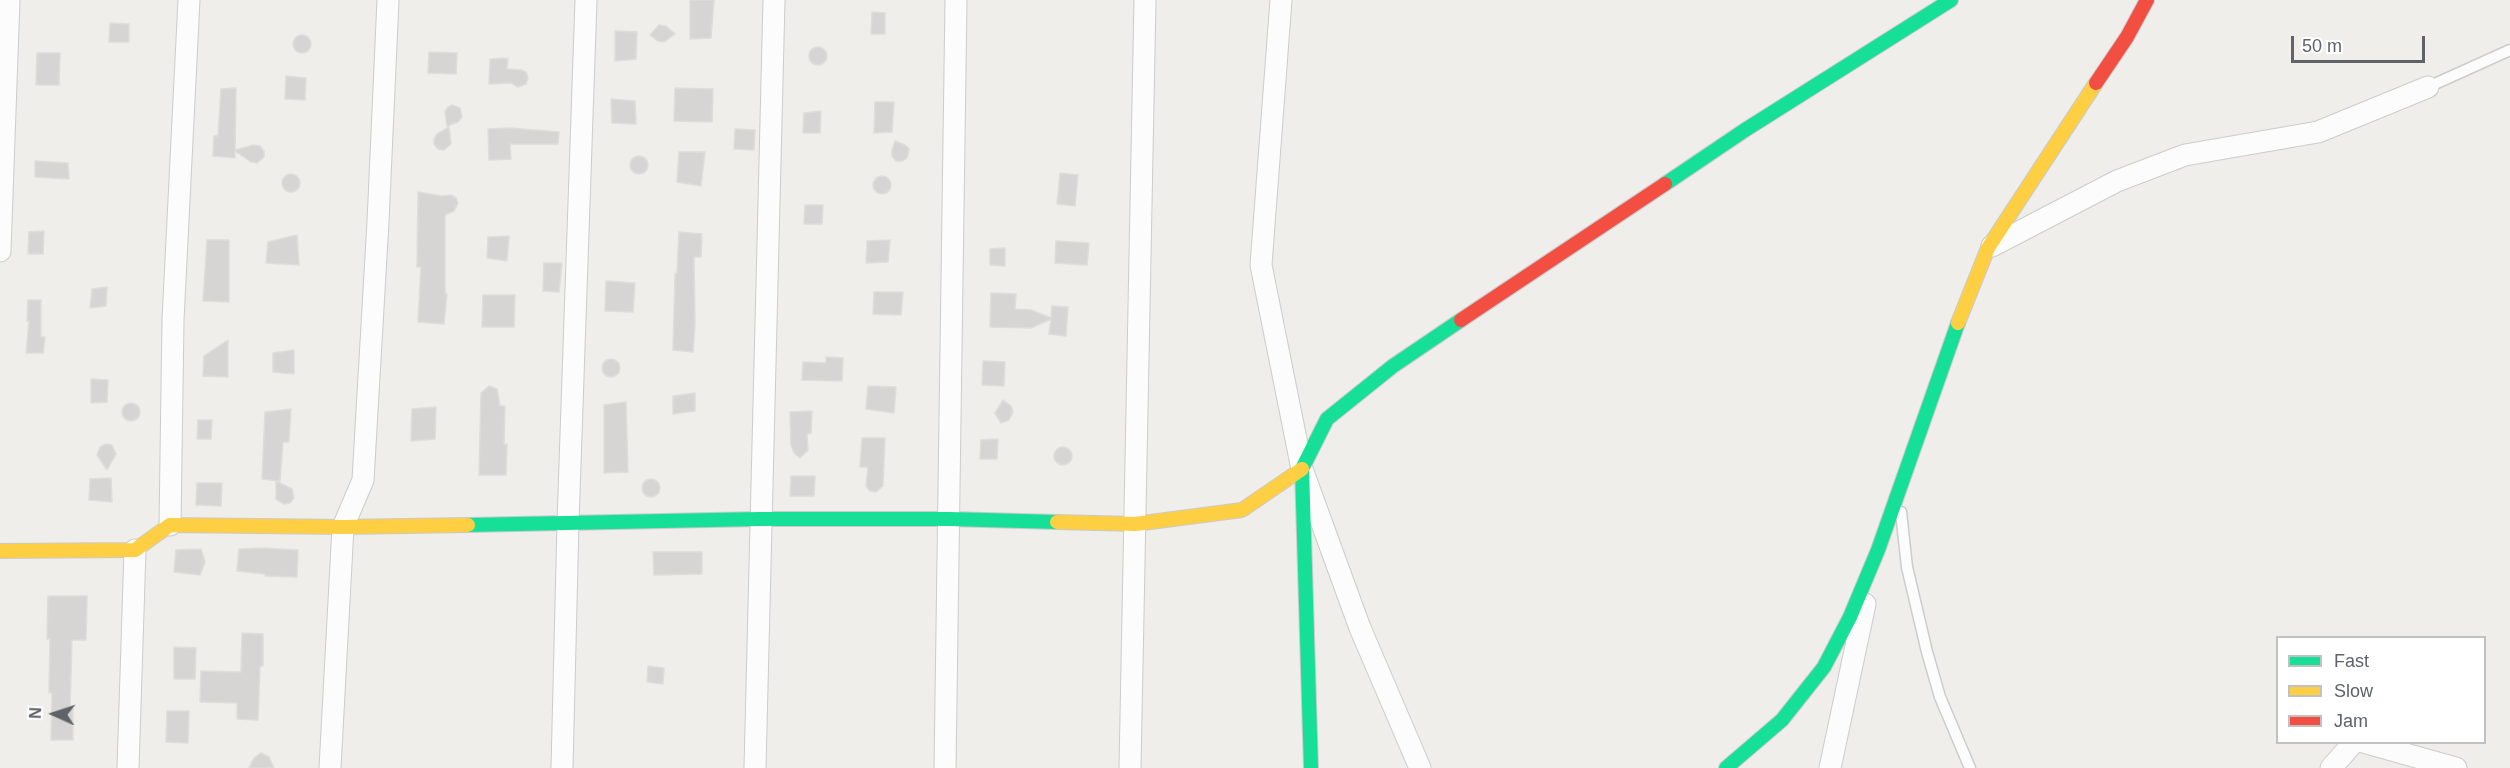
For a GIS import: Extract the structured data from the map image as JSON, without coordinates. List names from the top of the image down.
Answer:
{
  "legend": ["Fast", "Slow", "Jam"],
  "scale_bar": "50 m",
  "north": "left"
}
